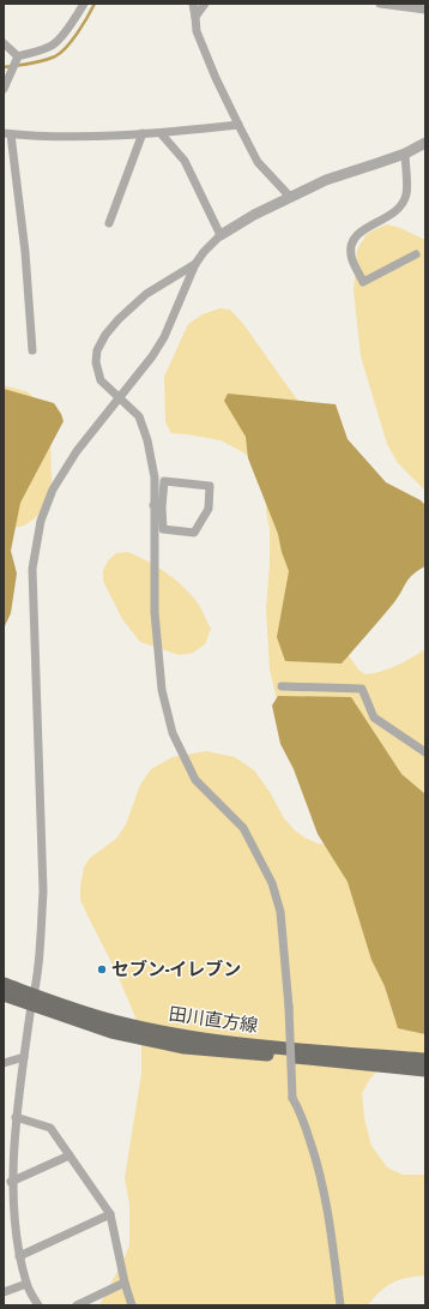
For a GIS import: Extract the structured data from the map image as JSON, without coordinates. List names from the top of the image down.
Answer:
{
  "streets": {
    "main road": ["田川直方線"]
  },
  "places": ["セブン-イレブン"]
}
